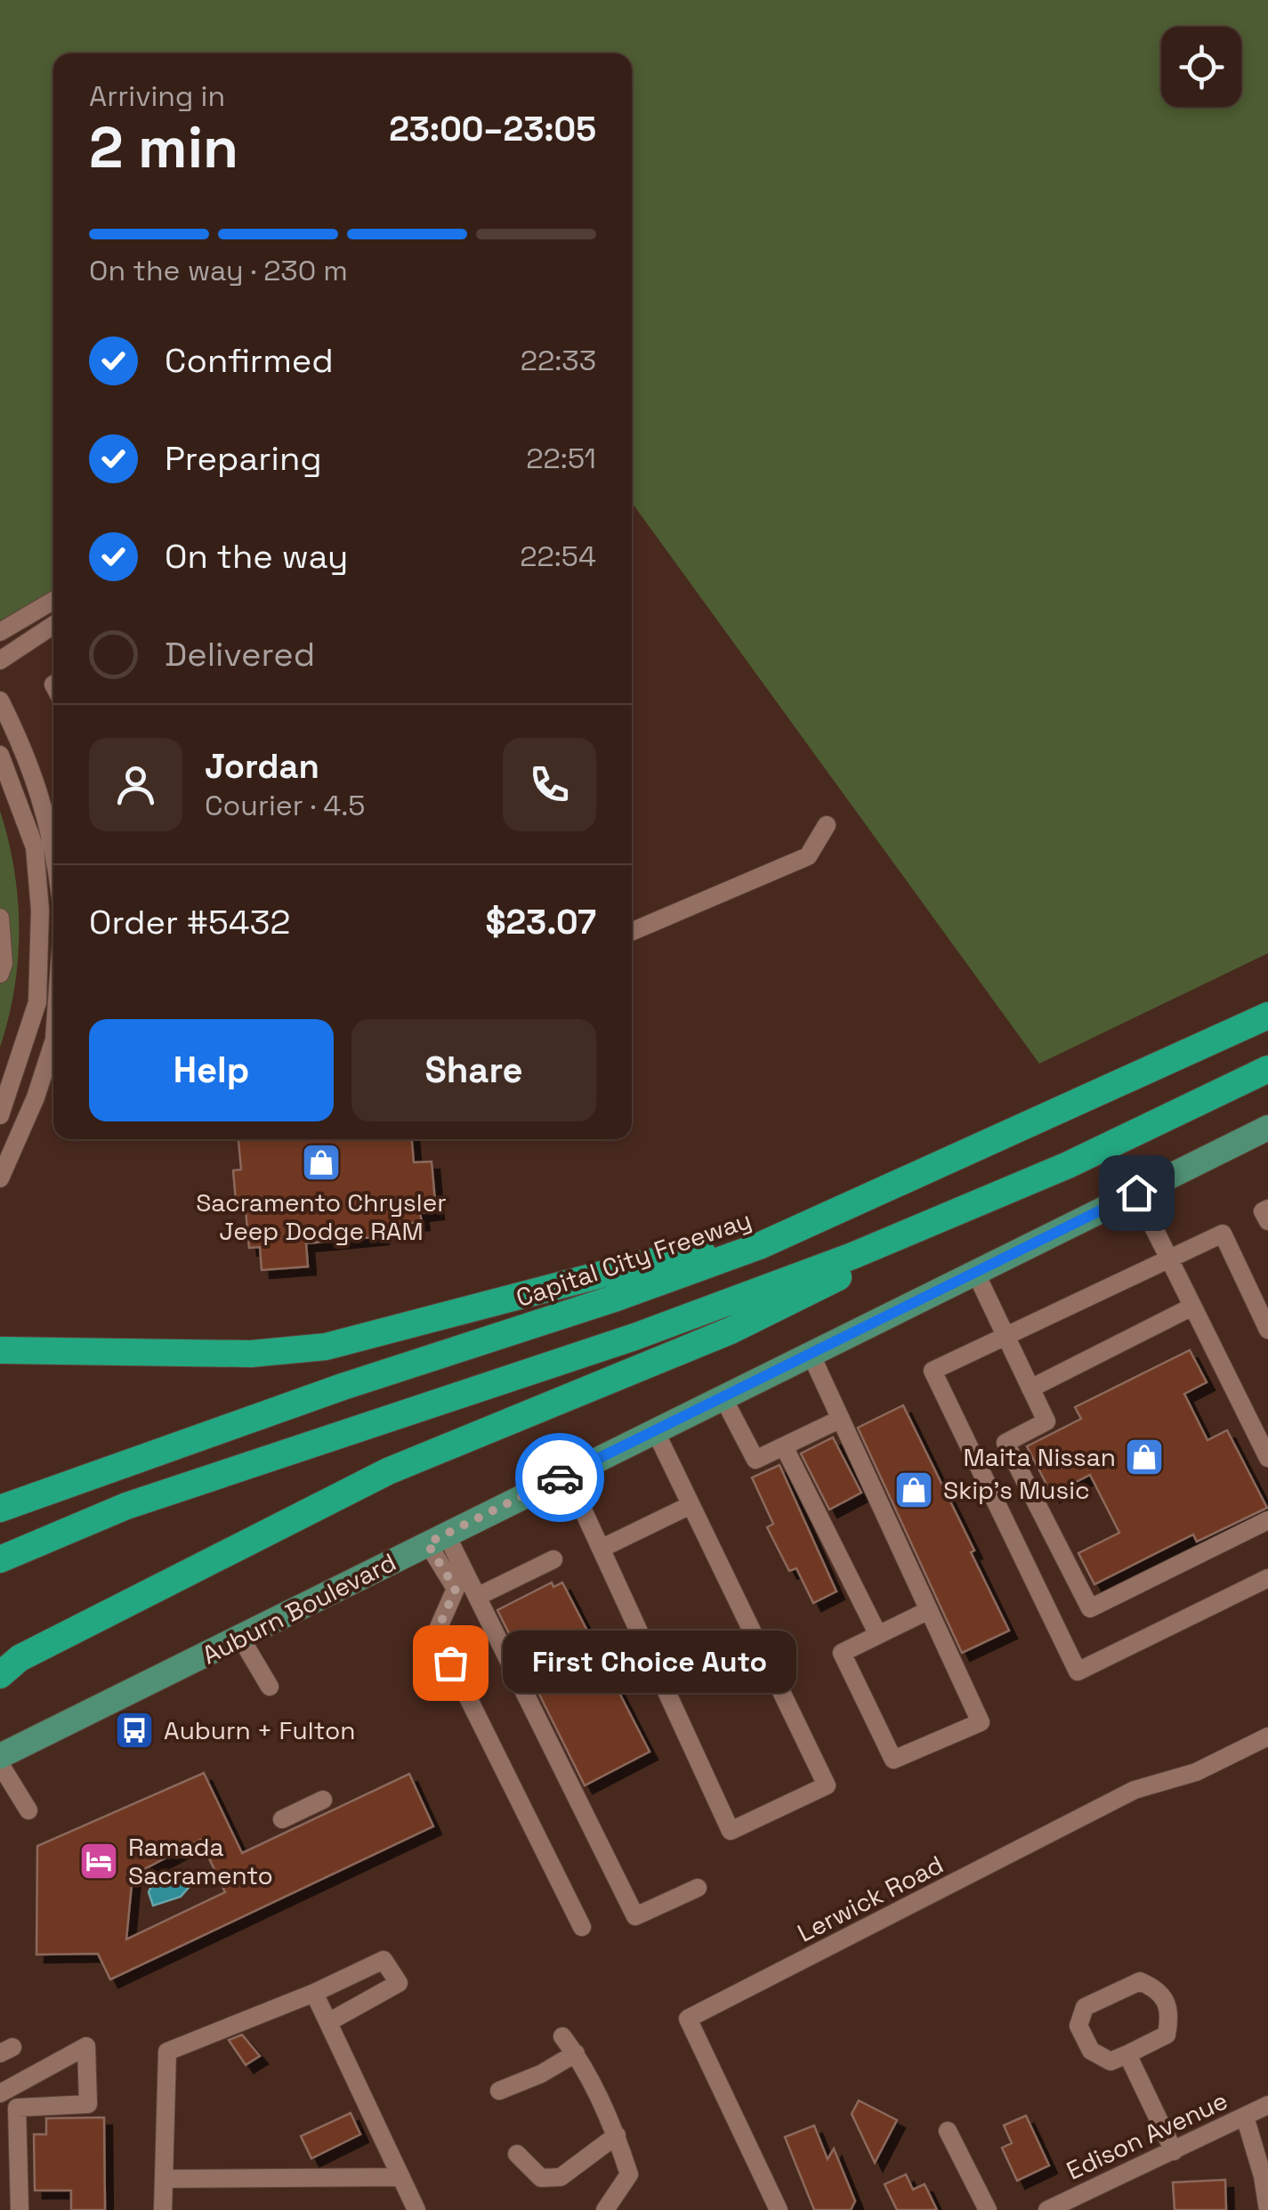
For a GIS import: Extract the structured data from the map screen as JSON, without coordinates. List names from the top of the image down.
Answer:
{
  "streets": {
    "highway": ["Capital City Freeway"],
    "main road": ["Auburn Boulevard"],
    "street": ["Lerwick Road", "Edison Avenue"]
  },
  "places": {
    "shop": ["Sacramento Chrysler Jeep Dodge RAM", "Maita Nissan", "Skip's Music"],
    "other": ["First Choice Auto"],
    "bus stop": ["Auburn + Fulton"],
    "hotel": ["Ramada Sacramento"]
  },
  "page": {
    "heading": ["2 min", "Arriving in", "23:00–23:05"],
    "panel": [
      "Jordan",
      "Courier · 4.5",
      "Order #5432",
      "$23.07"
    ],
    "bar": "On the way · 230 m",
    "list": [
      ["Confirmed", "22:33"],
      ["Preparing", "22:51"],
      ["On the way", "22:54"],
      "Delivered"
    ],
    "buttons": ["Help", "Share"],
    "bubble": "First Choice Auto"
  }
}
